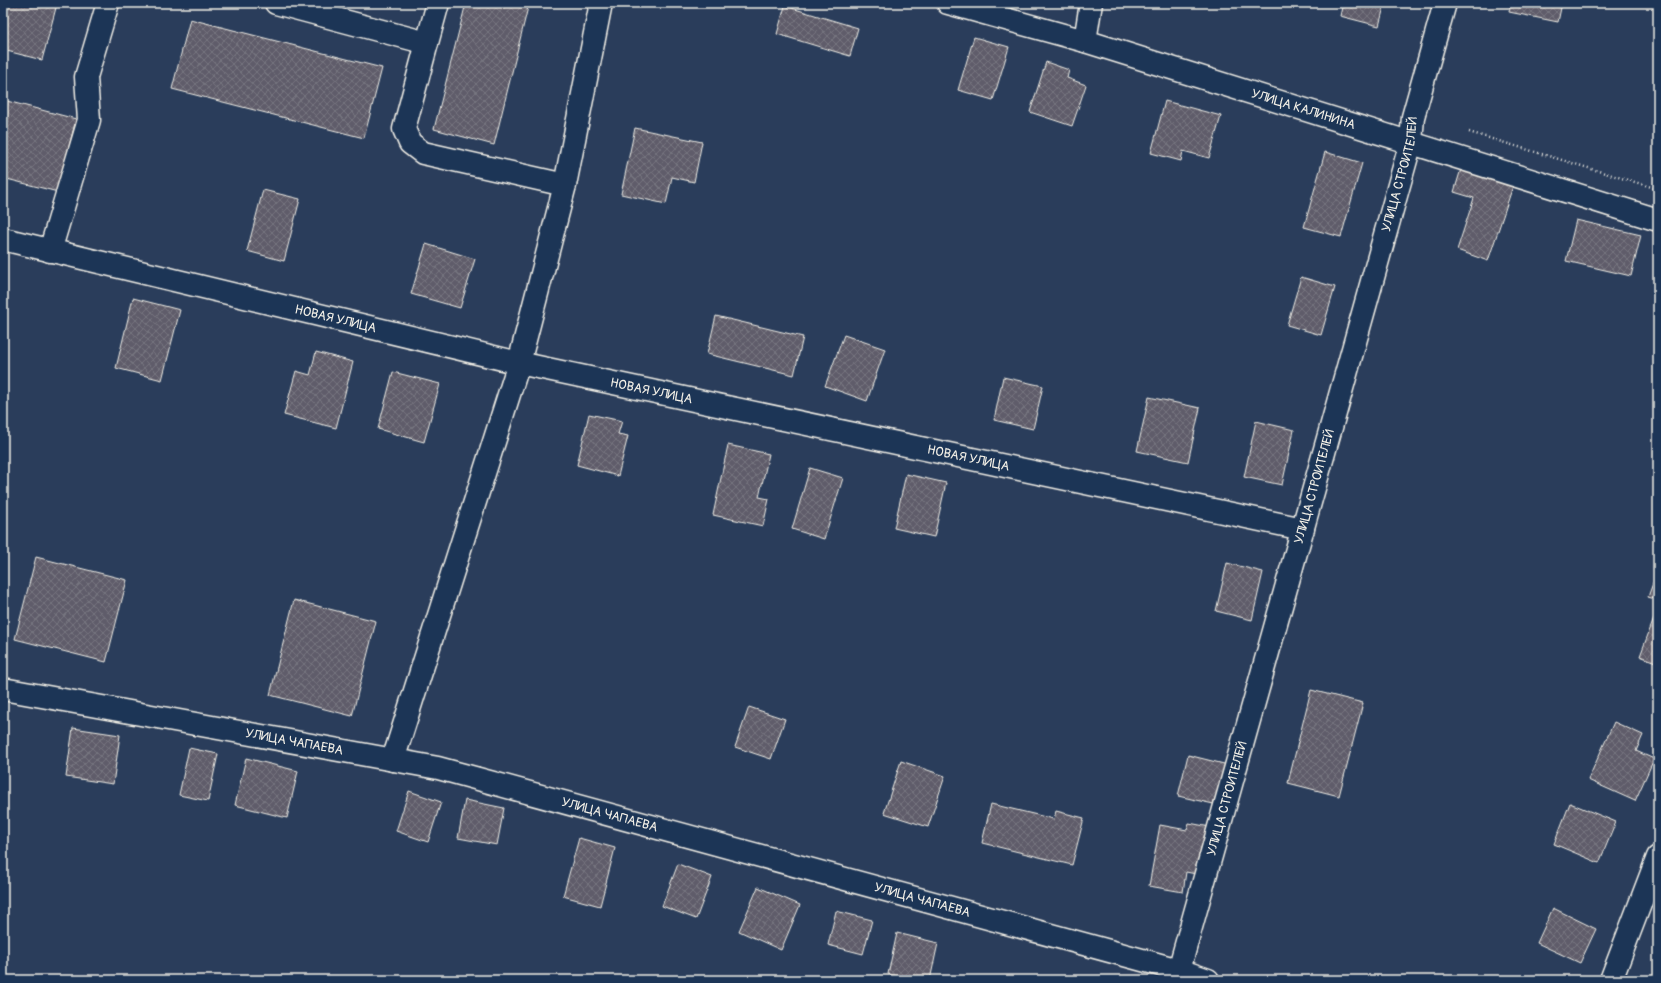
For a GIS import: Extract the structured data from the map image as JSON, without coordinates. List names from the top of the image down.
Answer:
{
  "streets": {
    "street": [
      "УЛИЦА КАЛИНИНА",
      "УЛИЦА СТРОИТЕЛЕЙ",
      "НОВАЯ УЛИЦА",
      "УЛИЦА ЧАПАЕВА"
    ]
  },
  "crossings": [
    ["УЛИЦА КАЛИНИНА", "УЛИЦА СТРОИТЕЛЕЙ"],
    ["УЛИЦА СТРОИТЕЛЕЙ", "НОВАЯ УЛИЦА"],
    ["УЛИЦА СТРОИТЕЛЕЙ", "УЛИЦА ЧАПАЕВА"]
  ]
}
